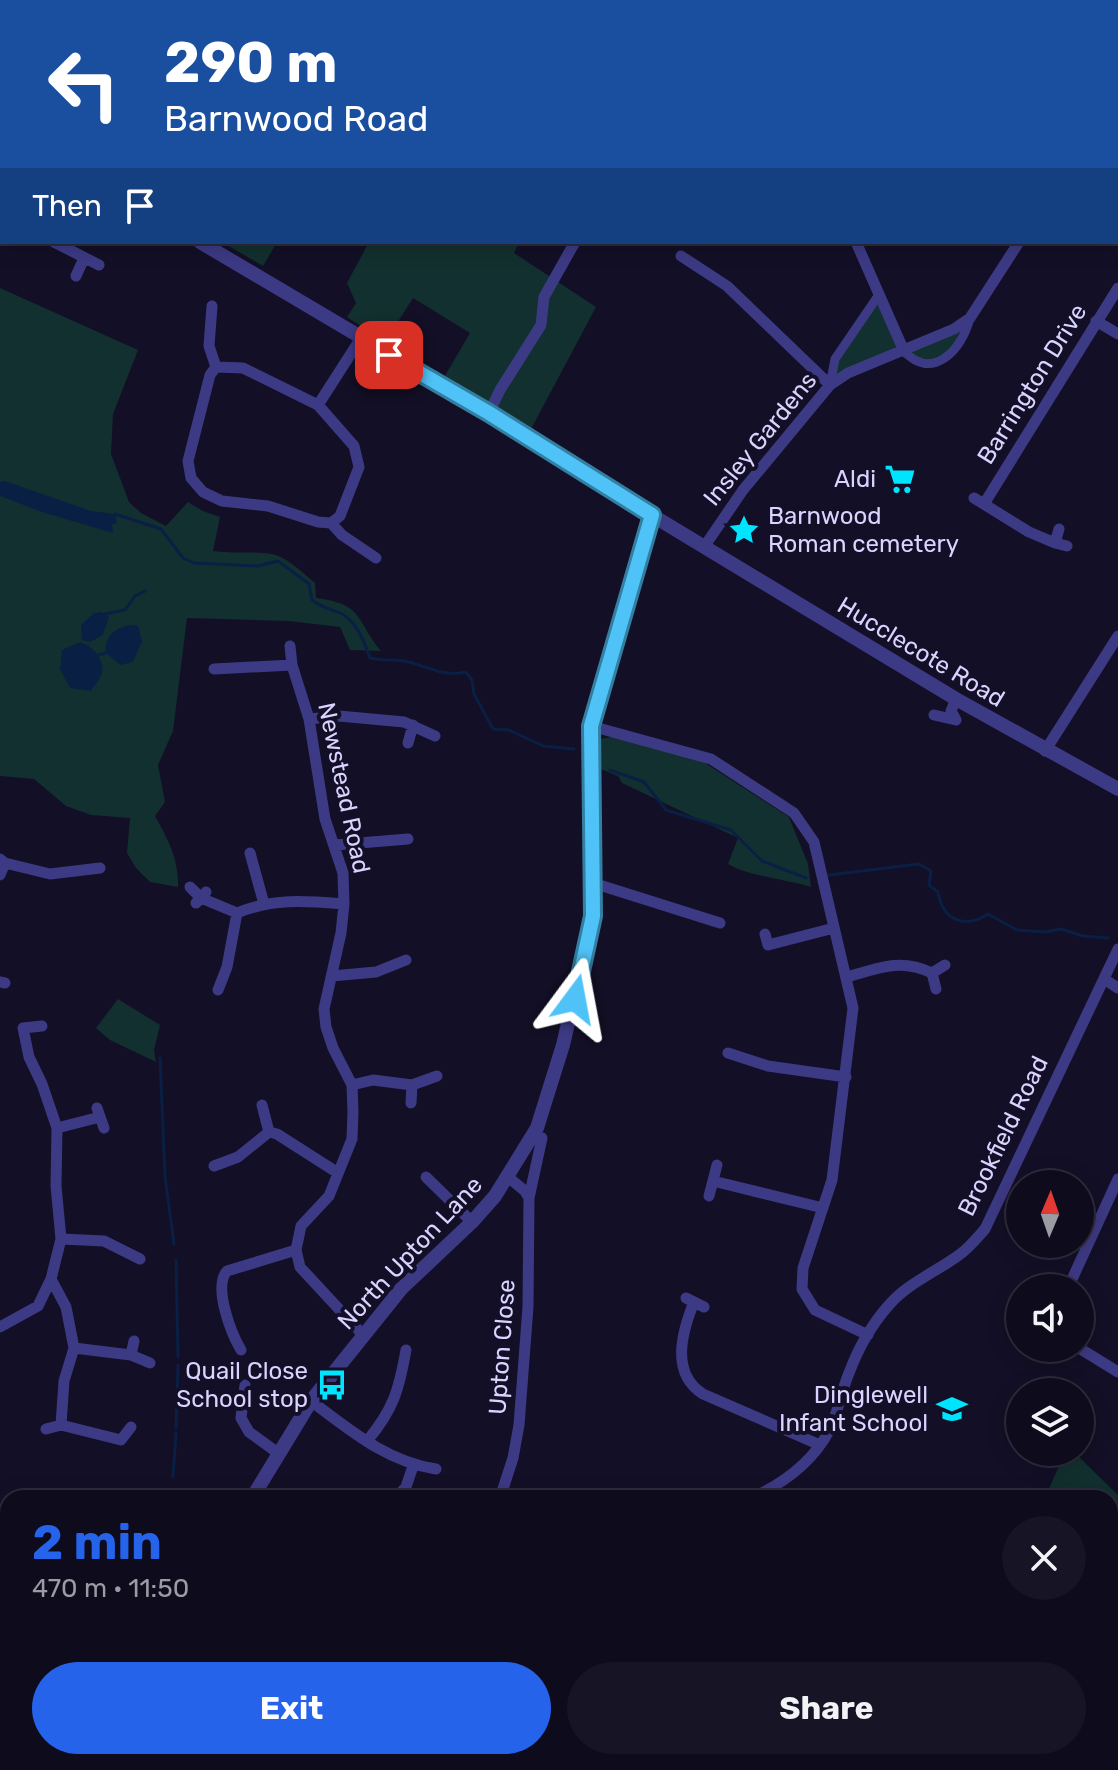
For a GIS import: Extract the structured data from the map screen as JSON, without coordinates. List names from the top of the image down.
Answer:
{
  "streets": {
    "street": [
      "Barrington Drive",
      "Insley Gardens",
      "Hucclecote Road",
      "Newstead Road",
      "Brookfield Road",
      "North Upton Lane",
      "Upton Close"
    ]
  },
  "crossings": [
    ["Insley Gardens", "Hucclecote Road"],
    ["Hucclecote Road", "North Upton Lane"]
  ],
  "places": {
    "supermarket": ["Aldi"],
    "place": ["Barnwood Roman cemetery"],
    "bus stop": ["Quail Close School stop"],
    "school or university": ["Dinglewell Infant School"]
  },
  "north": "top",
  "page": {
    "turn": ["290 m", "Barnwood Road"],
    "then": "Then",
    "heading": ["2 min", "470 m · 11:50"],
    "buttons": ["Exit", "Share"]
  }
}
